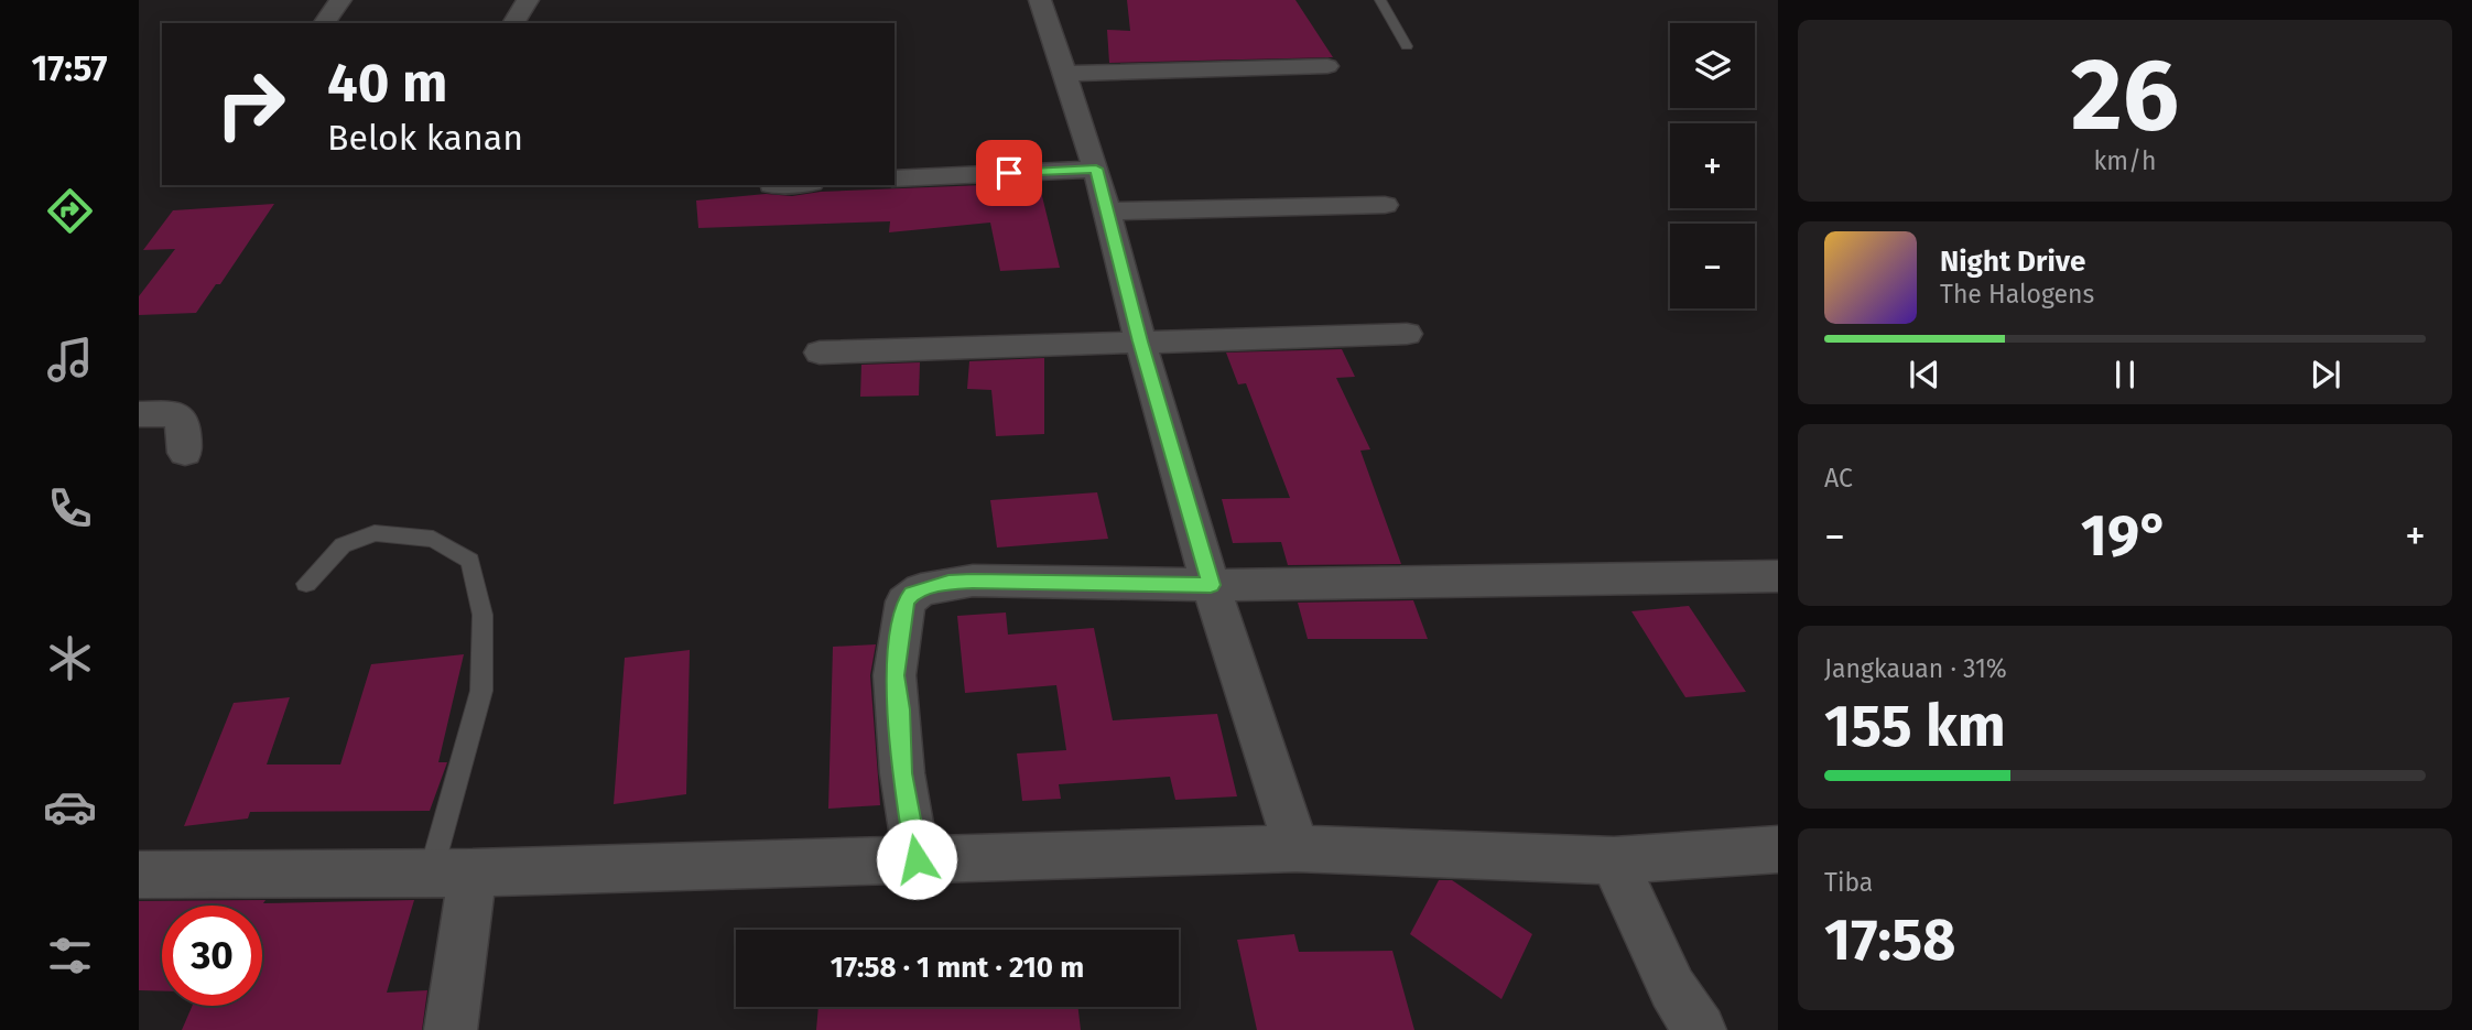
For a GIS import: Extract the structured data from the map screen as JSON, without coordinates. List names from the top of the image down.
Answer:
{
  "page": {
    "tabs": "17:57",
    "tile": [
      ["26", "km/h"],
      "AC",
      ["Jangkauan · 31%", "155 km"],
      ["Tiba", "17:58"]
    ],
    "map_buttons": ["+", "−"],
    "turn": ["40 m", "Belok kanan"],
    "song": ["Night Drive", "The Halogens"],
    "heat": ["−", "19°", "+"],
    "limit": "30",
    "trip": "17:58 · 1 mnt · 210 m"
  }
}
